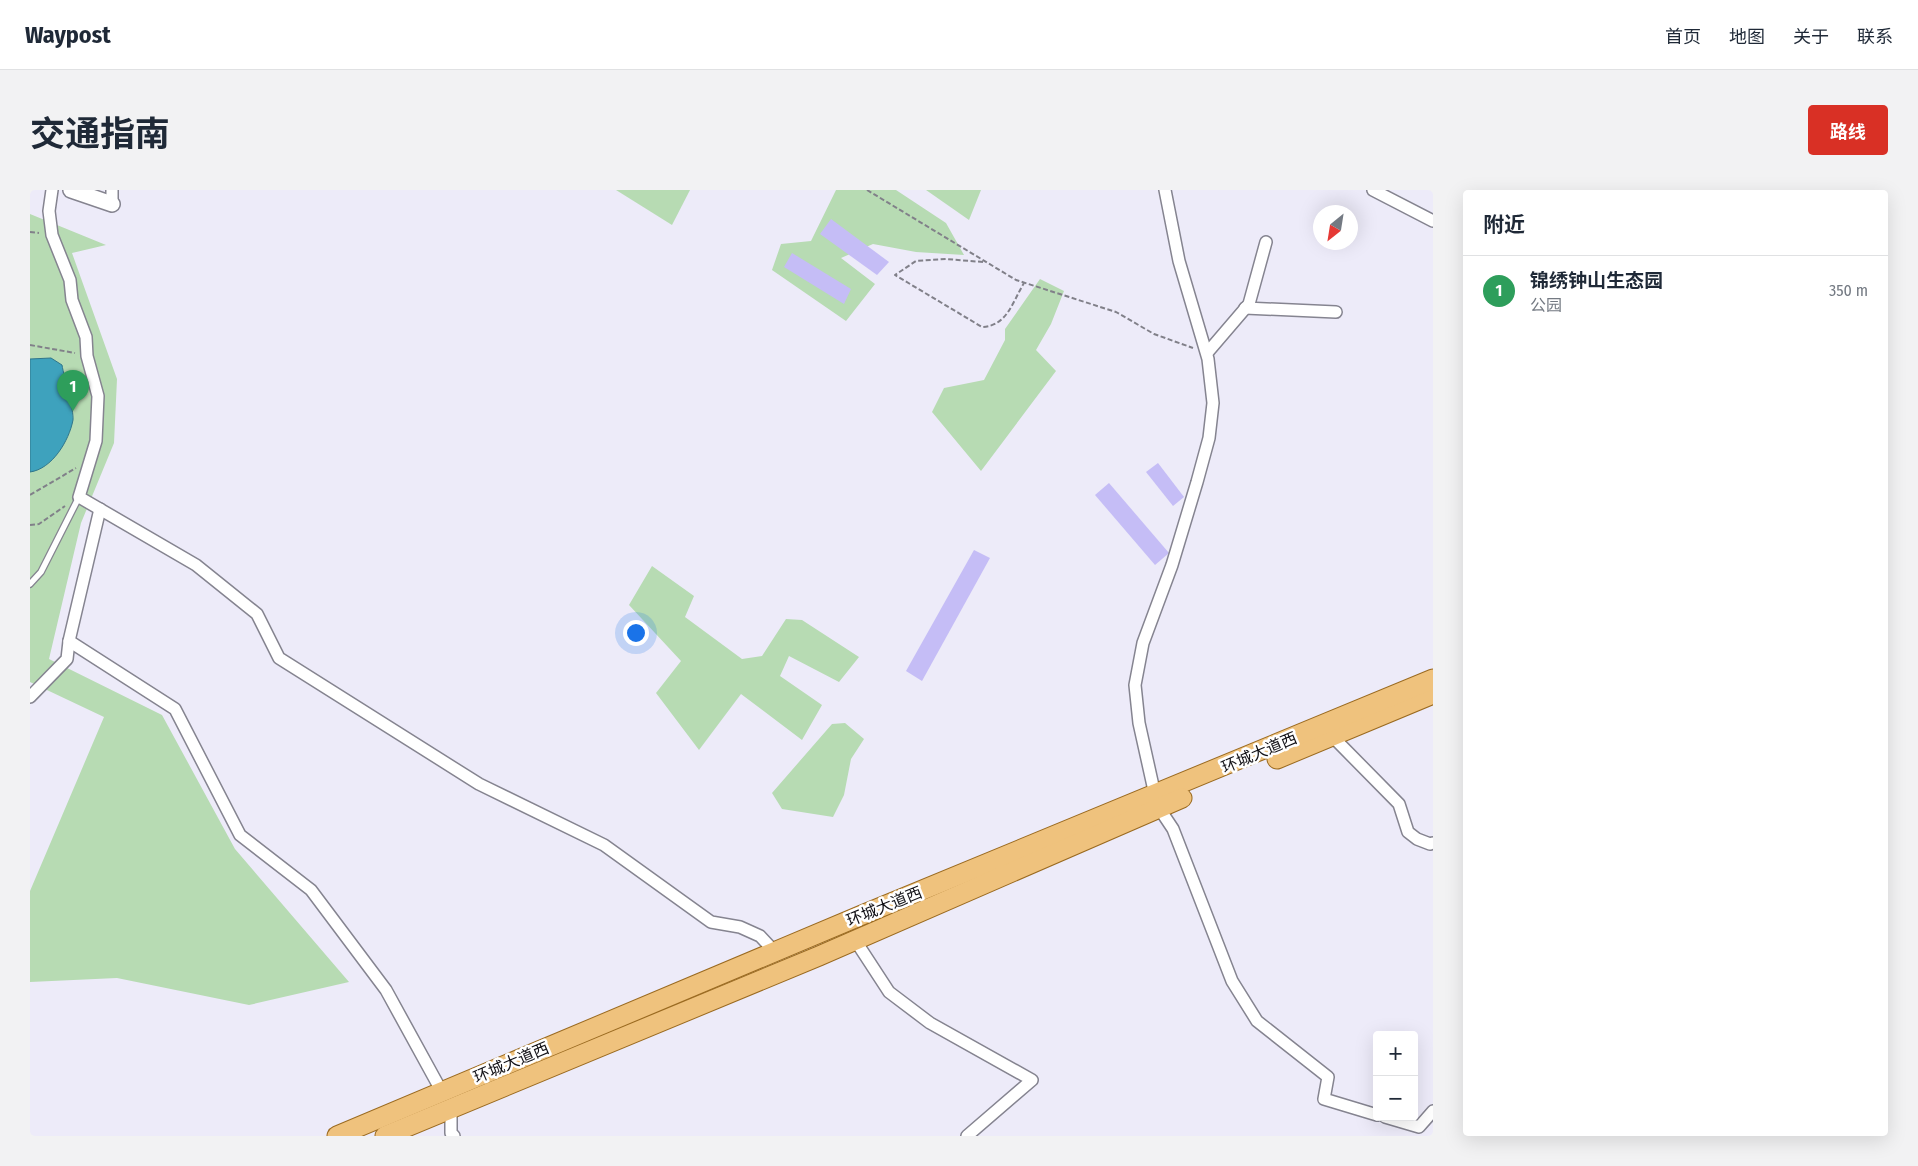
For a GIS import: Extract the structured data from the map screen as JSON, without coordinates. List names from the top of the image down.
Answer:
{
  "streets": {
    "main road": ["环城大道西"]
  },
  "north": "bottom left",
  "page": {
    "header": "Waypost",
    "nav": [
      "首页",
      "地图",
      "关于",
      "联系"
    ],
    "title": "交通指南",
    "buttons": "路线",
    "heading": "附近",
    "list": [
      {
        "mark": "1",
        "name": "锦绣钟山生态园",
        "note": "公园",
        "value": "350 m"
      }
    ],
    "pins": "1",
    "map_buttons": ["+", "−"]
  }
}
